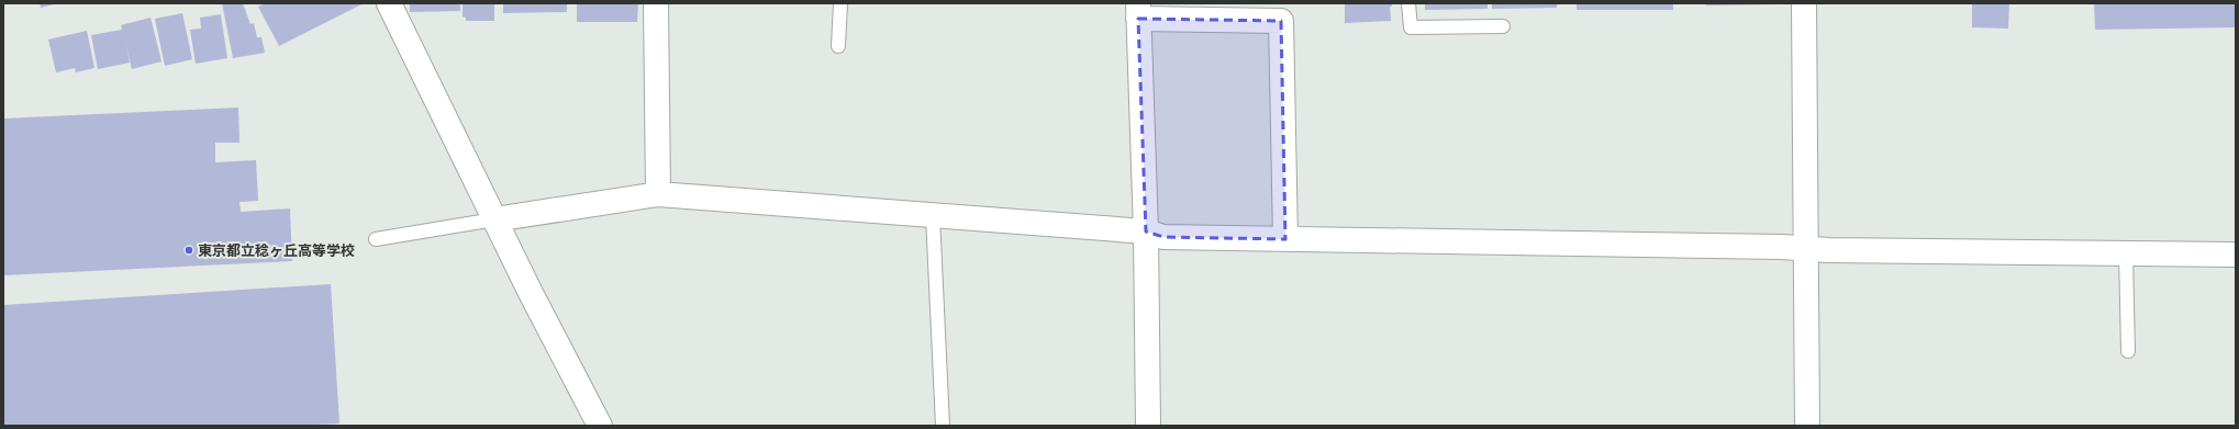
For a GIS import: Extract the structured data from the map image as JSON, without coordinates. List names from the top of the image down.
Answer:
{
  "places": ["東京都立稔ヶ丘高等学校"]
}
